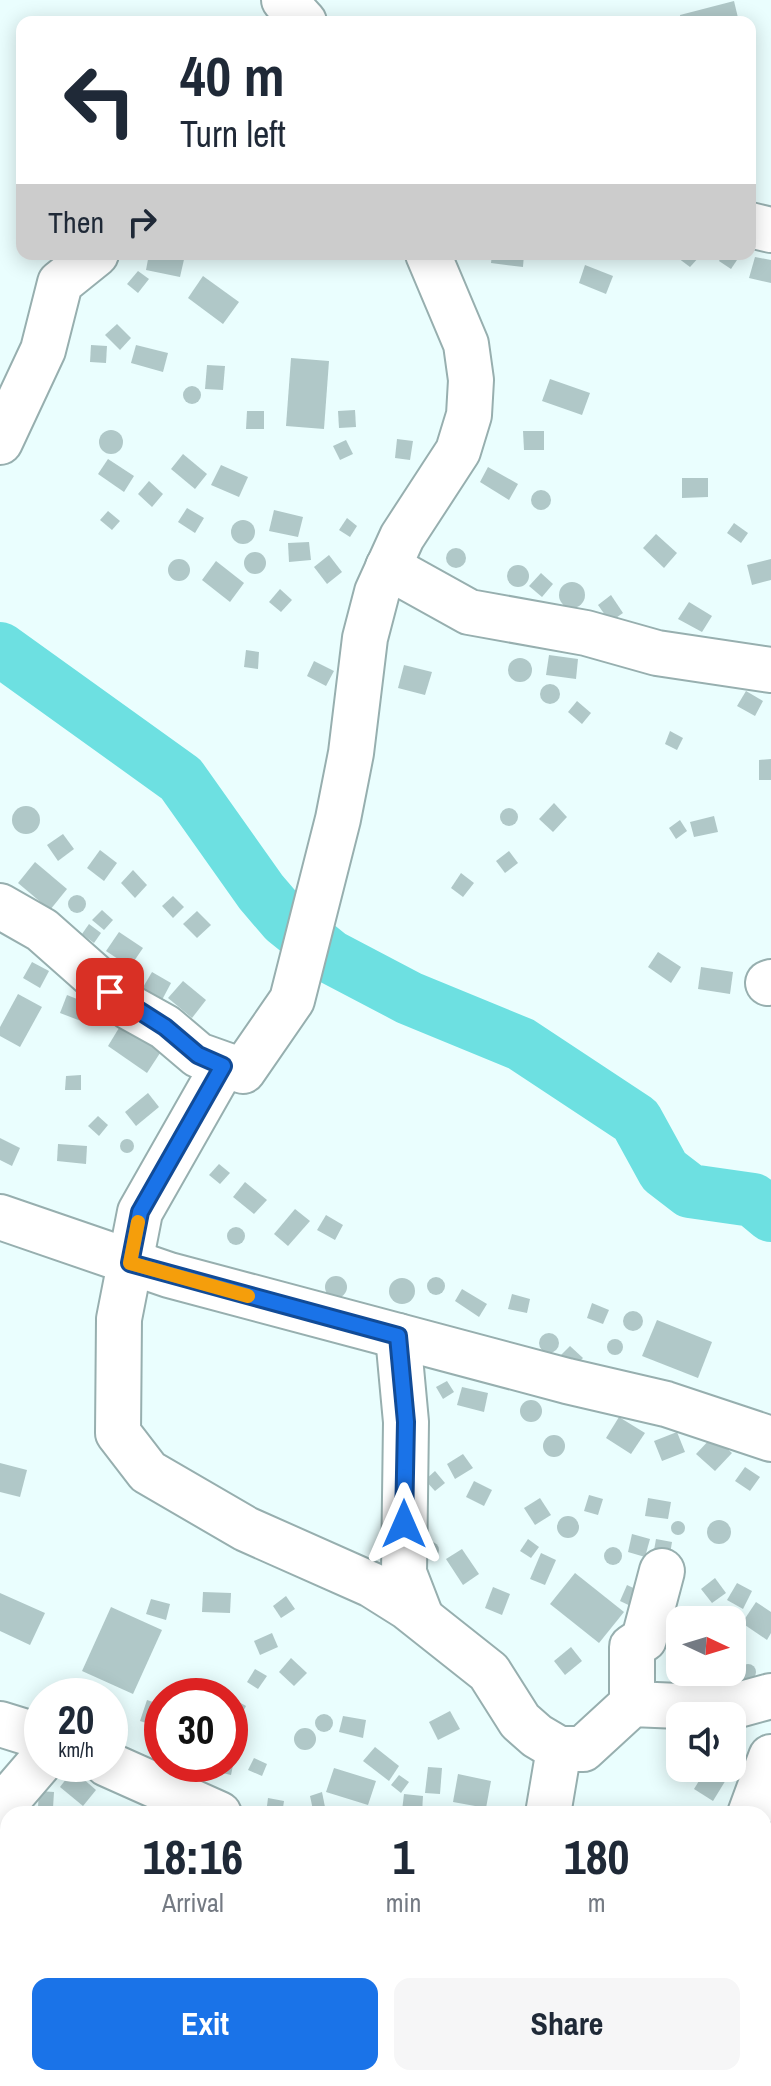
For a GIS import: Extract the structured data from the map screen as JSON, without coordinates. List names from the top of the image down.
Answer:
{
  "north": "right",
  "page": {
    "turn": ["40 m", "Turn left"],
    "then": "Then",
    "speed": "20 km/h",
    "limit": "30",
    "eta": [
      "18:16",
      "Arrival",
      "1",
      "min",
      "180",
      "m"
    ],
    "buttons": ["Exit", "Share"]
  }
}
